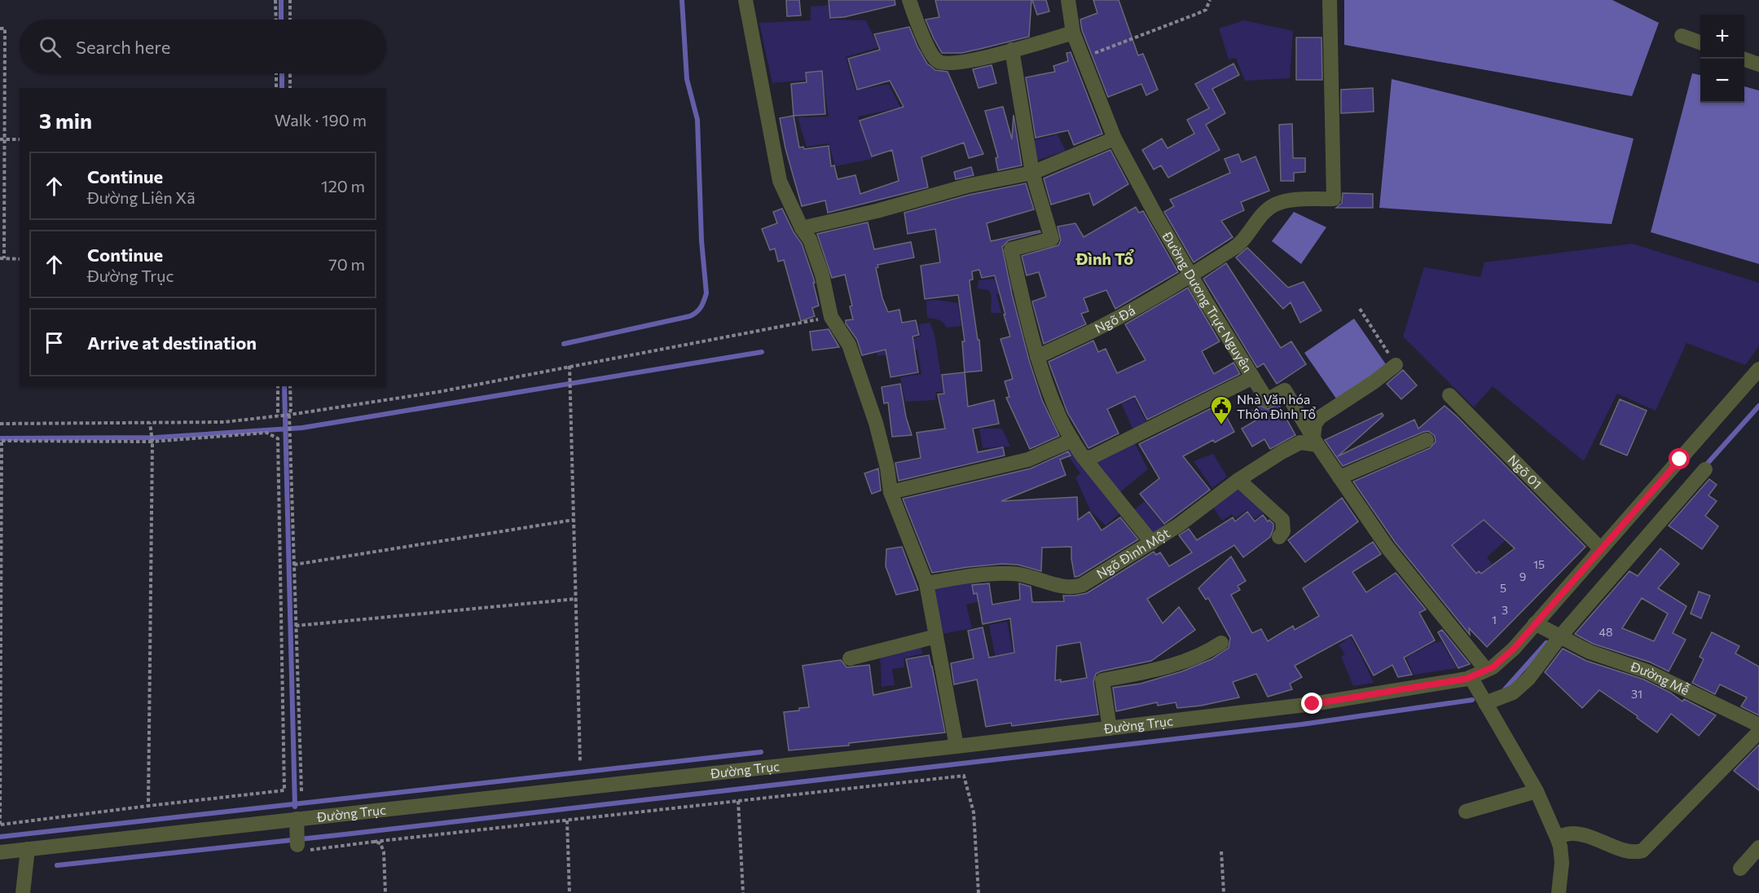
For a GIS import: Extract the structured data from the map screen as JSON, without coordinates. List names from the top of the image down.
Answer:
{
  "streets": {
    "street": [
      "Đường Dương Trực Nguyên",
      "Ngõ Đá",
      "Ngõ 01",
      "Ngõ Đình Một",
      "Đường Mễ",
      "Đường Trục"
    ]
  },
  "crossings": [
    ["Đường Dương Trực Nguyên", "Ngõ Đá"],
    ["Đường Dương Trực Nguyên", "Ngõ Đình Một"],
    ["Đường Dương Trực Nguyên", "Đường Trục"],
    ["Ngõ 01", "Đường Trục"],
    ["Đường Mễ", "Đường Trục"]
  ],
  "districts": ["Đình Tổ"],
  "places": {
    "public building": ["Nhà Văn hóa Thôn Đình Tổ"]
  },
  "house_numbers": [
    "15",
    "9",
    "5",
    "3",
    "1",
    "48",
    "31"
  ],
  "page": {
    "map_buttons": ["+", "−"],
    "search": "Search here",
    "heading": ["3 min", "Walk · 190 m"],
    "list": [
      ["Continue", "Đường Liên Xã", "120 m"],
      ["Continue", "Đường Trục", "70 m"],
      "Arrive at destination"
    ]
  }
}
